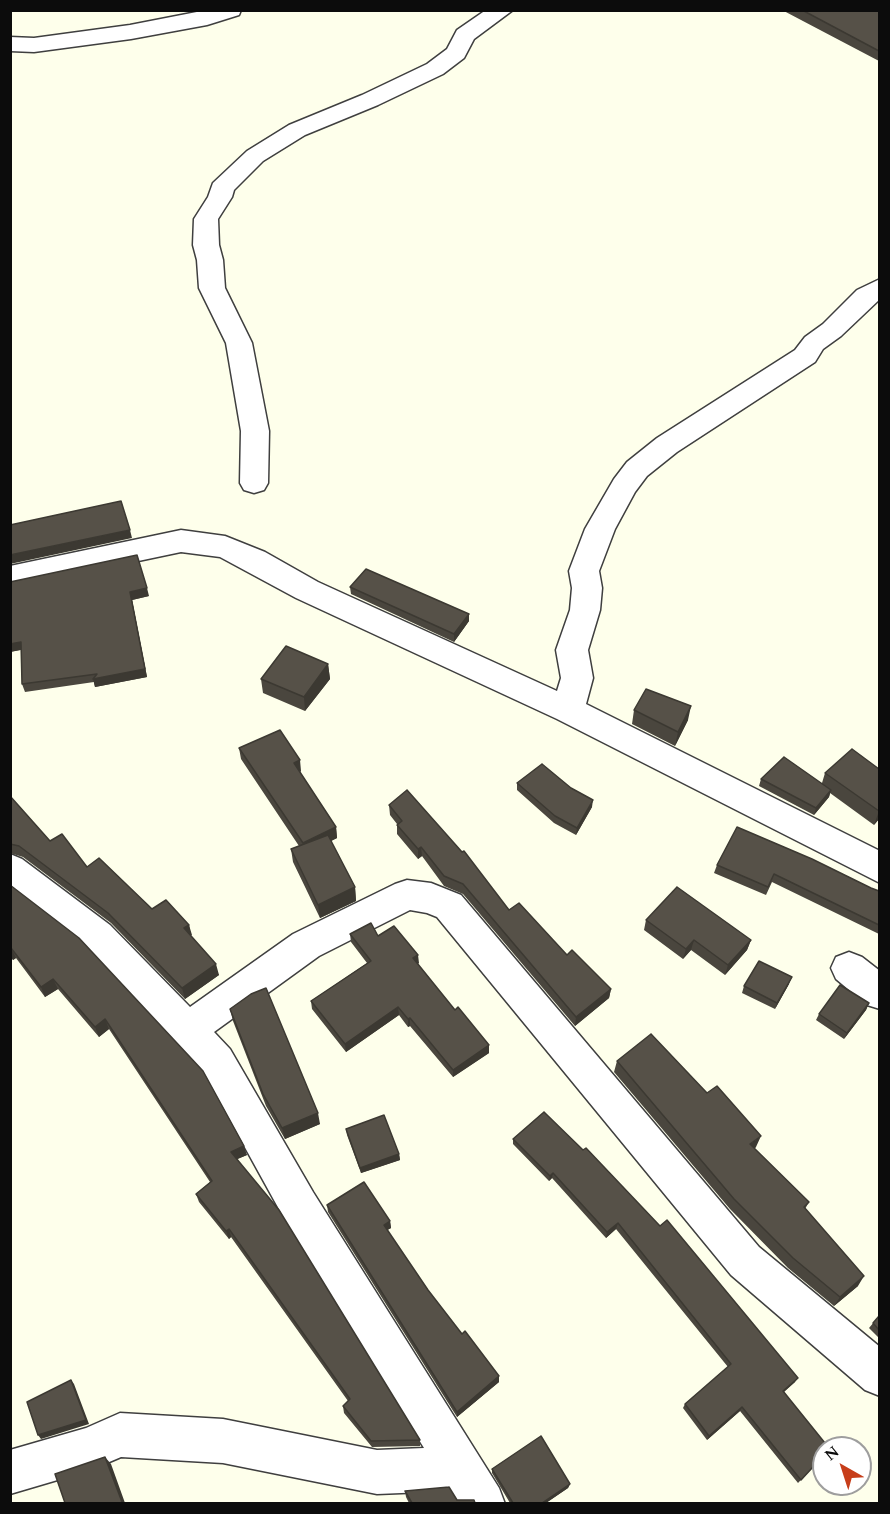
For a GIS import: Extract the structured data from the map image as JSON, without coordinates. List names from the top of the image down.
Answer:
{
  "north": "top left"
}
